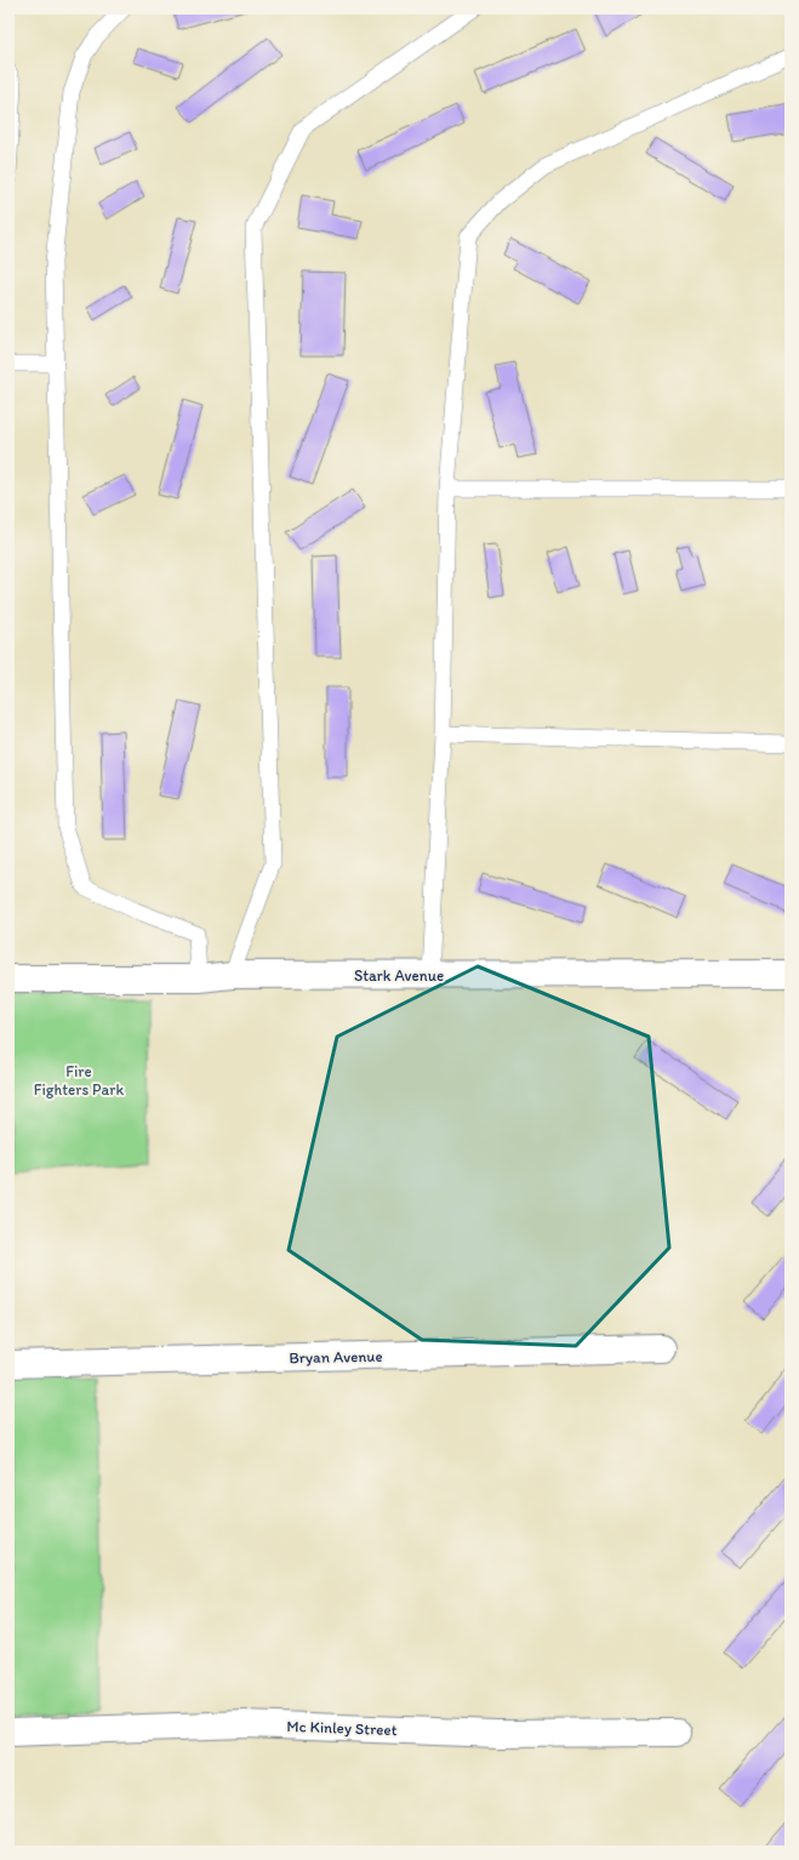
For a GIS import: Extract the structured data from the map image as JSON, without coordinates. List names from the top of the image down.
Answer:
{
  "streets": {
    "street": ["Stark Avenue", "Bryan Avenue", "Mc Kinley Street"]
  },
  "parks": ["Fire Fighters Park"]
}
